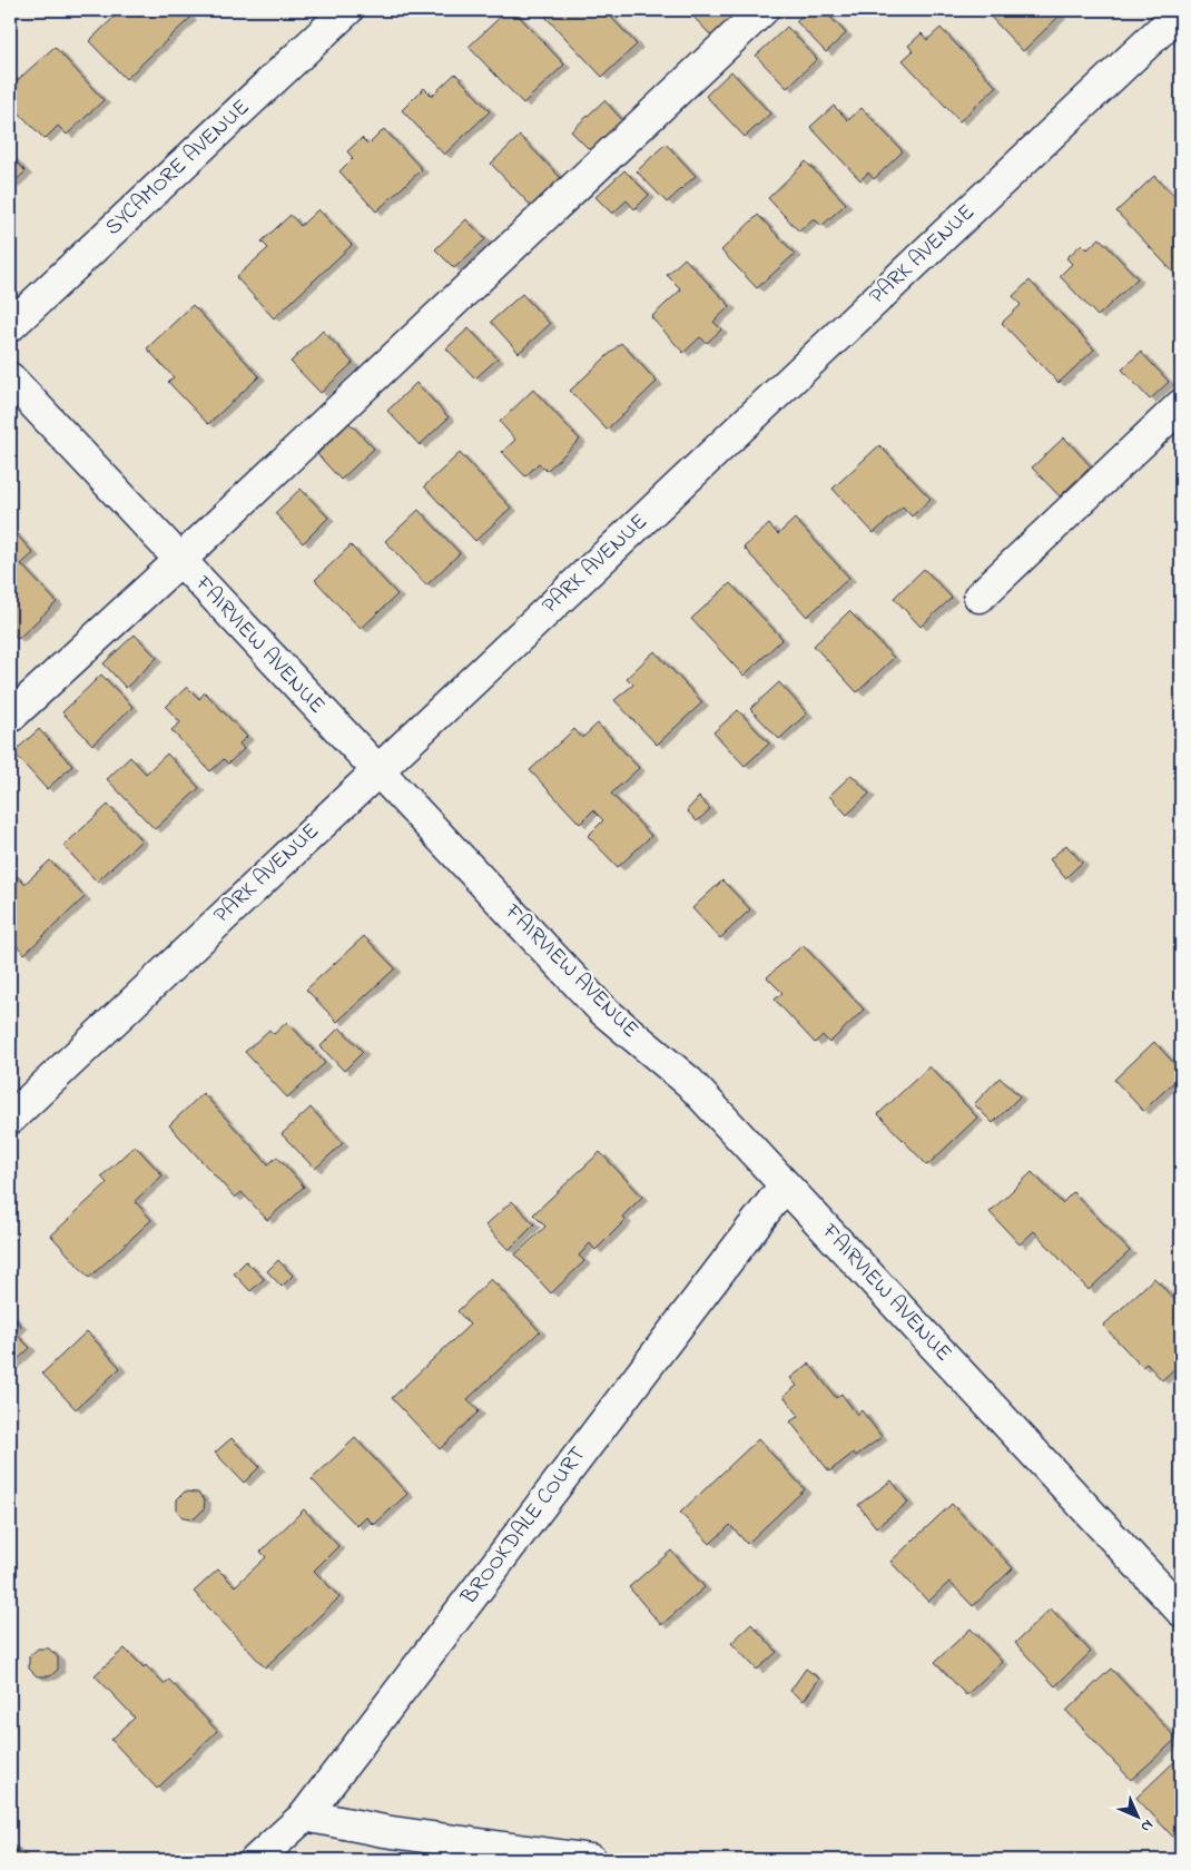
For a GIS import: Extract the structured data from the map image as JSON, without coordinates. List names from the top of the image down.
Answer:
{
  "streets": {
    "street": [
      "SYCAMORE AVENUE",
      "PARK AVENUE",
      "FAIRVIEW AVENUE",
      "BROOKDALE COURT"
    ]
  },
  "crossings": [
    ["PARK AVENUE", "FAIRVIEW AVENUE"],
    ["FAIRVIEW AVENUE", "BROOKDALE COURT"]
  ],
  "north": "bottom right"
}
